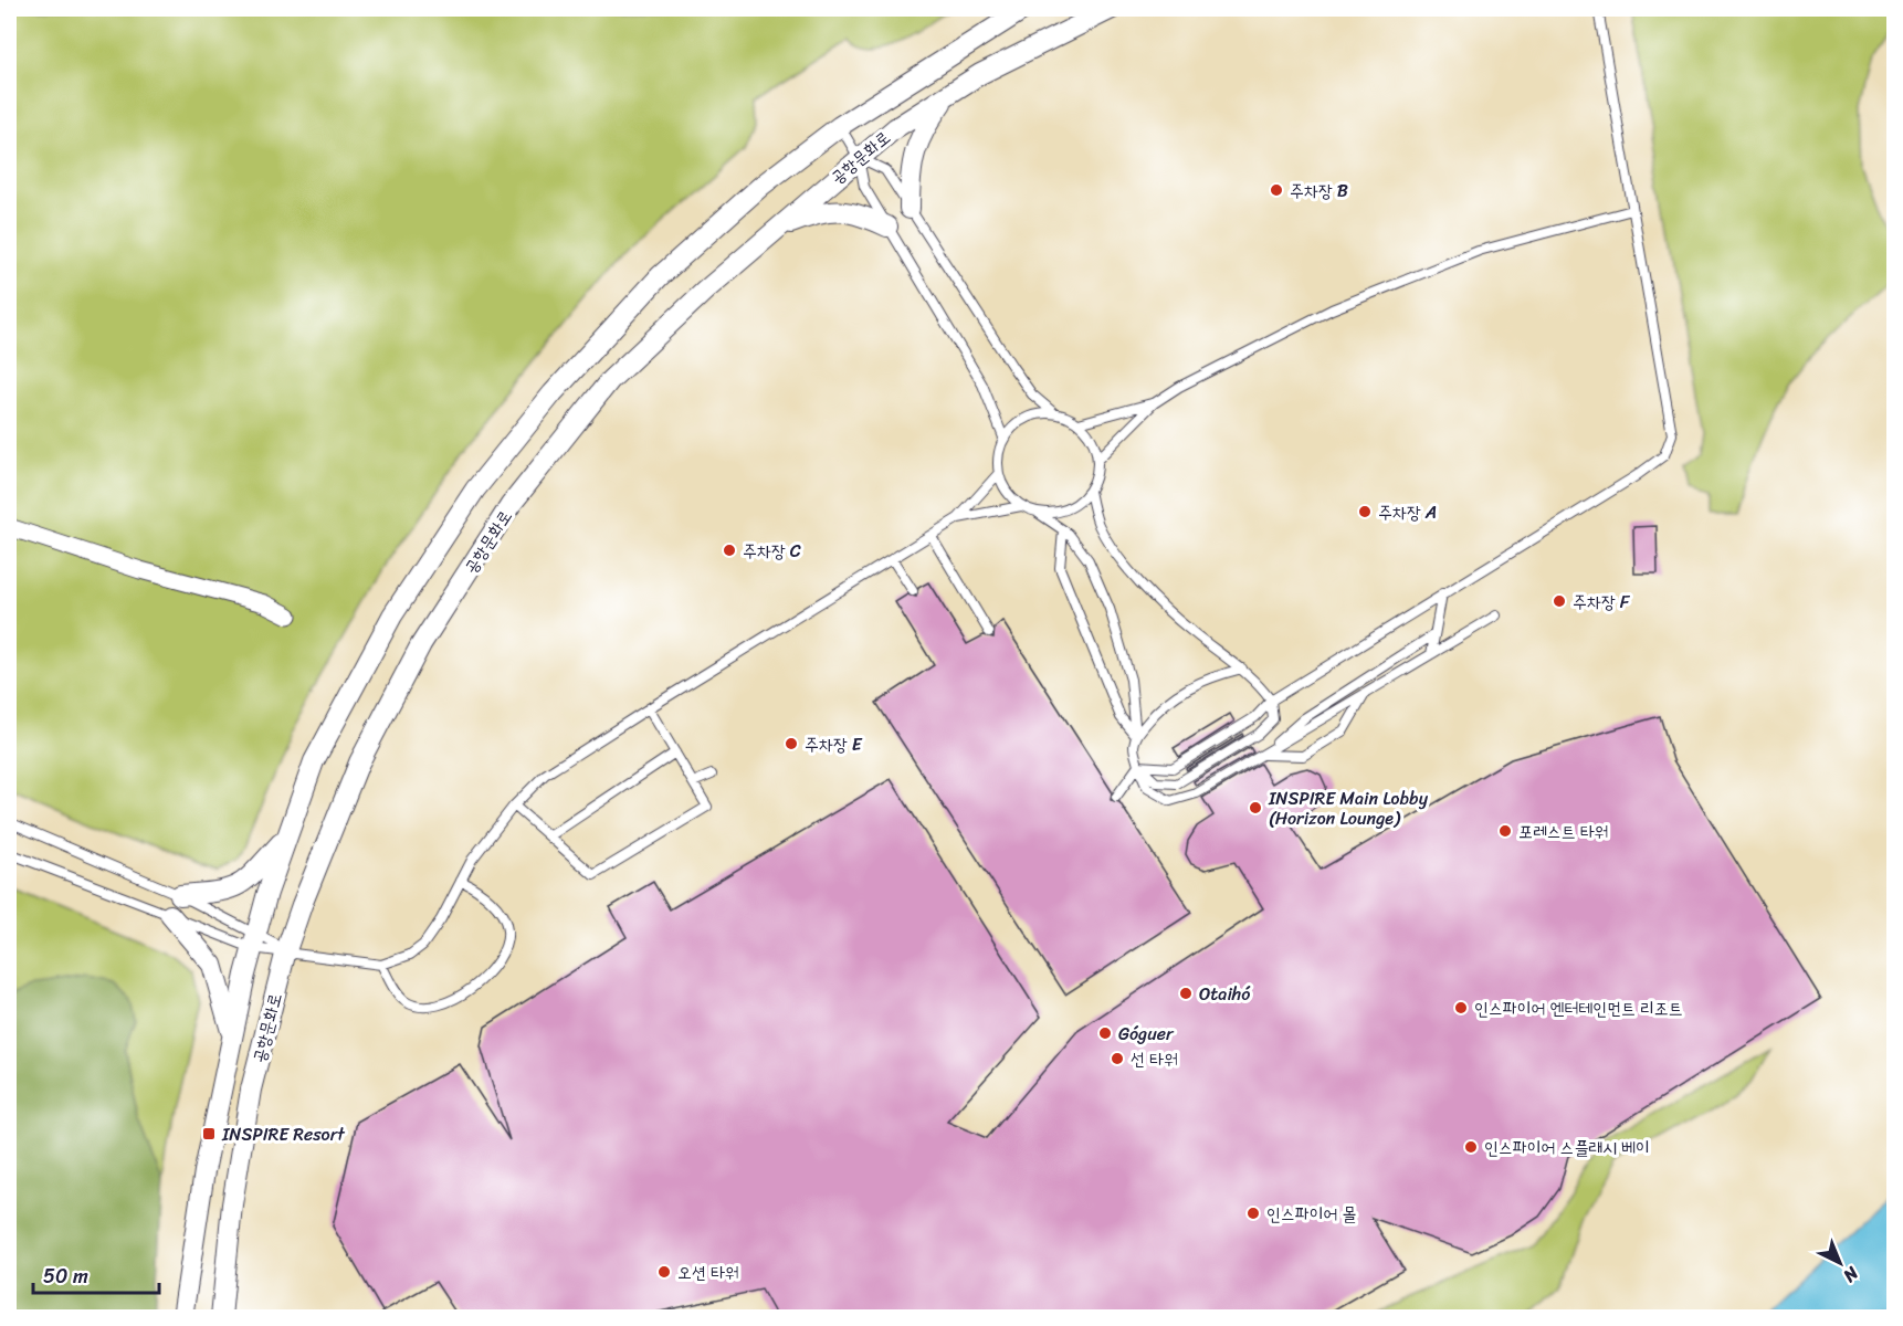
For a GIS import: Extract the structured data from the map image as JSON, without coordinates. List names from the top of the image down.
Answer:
{
  "streets": {
    "street": ["공항문화로"]
  },
  "places": {
    "other": [
      "주차장 B",
      "주차장 A",
      "주차장 C",
      "주차장 F",
      "주차장 E",
      "INSPIRE Main Lobby (Horizon Lounge)",
      "포레스트 타워",
      "Otaihó",
      "인스파이어 엔터테인먼트 리조트",
      "Góguer",
      "선 타워",
      "인스파이어 스플래시 베이",
      "인스파이어 몰",
      "오션 타워"
    ],
    "transit": ["INSPIRE Resort"]
  },
  "scale_bar": "50 m",
  "north": "bottom right"
}
